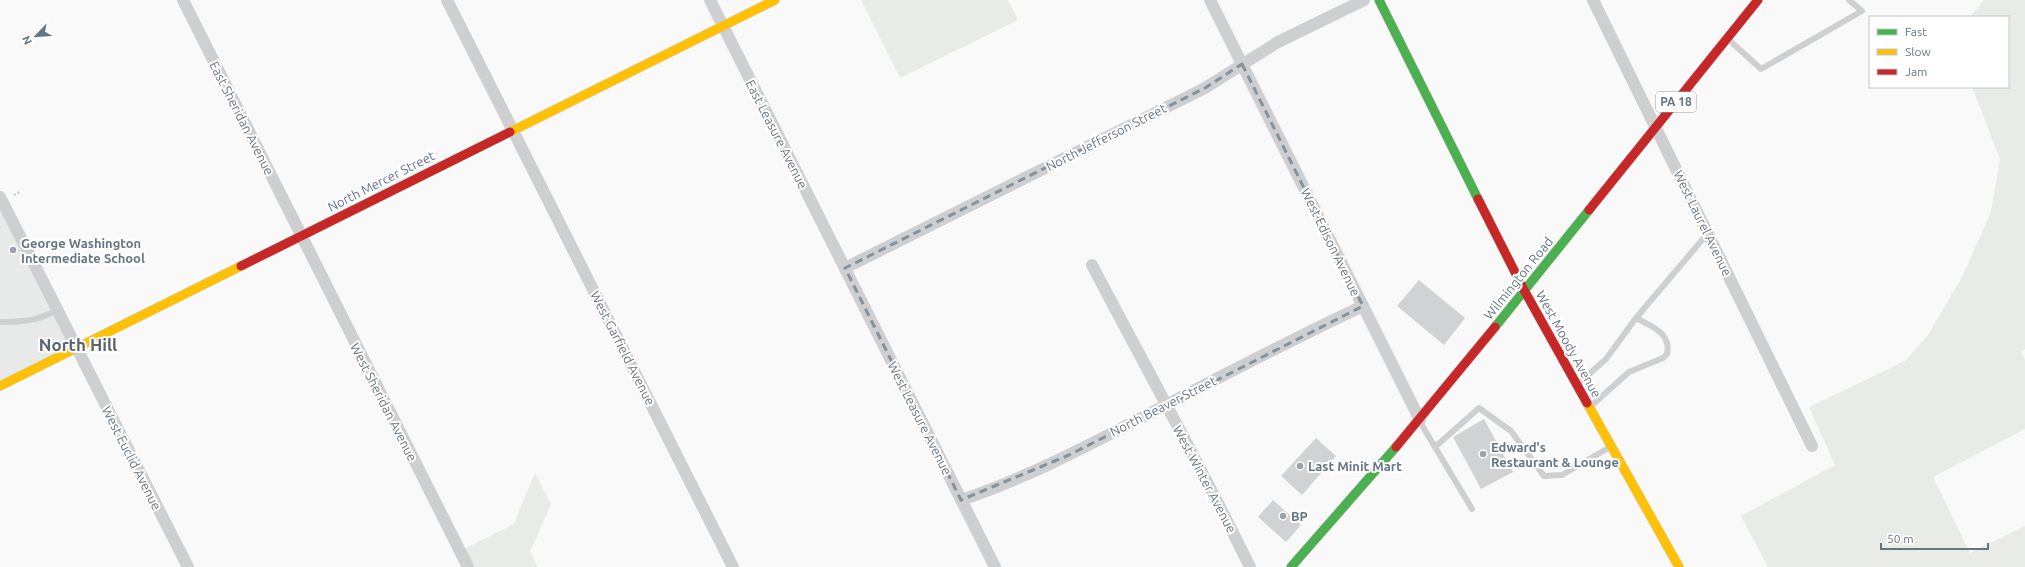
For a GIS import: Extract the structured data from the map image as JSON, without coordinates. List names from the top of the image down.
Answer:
{
  "streets": {
    "street": [
      "PA 18",
      "East Sheridan Avenue",
      "East Leasure Avenue",
      "North Jefferson Street",
      "North Mercer Street",
      "West Laurel Avenue",
      "West Edison Avenue",
      "Wilmington Road",
      "West Moody Avenue",
      "West Garfield Avenue",
      "West Sheridan Avenue",
      "North Beaver Street",
      "West Leasure Avenue",
      "West Euclid Avenue",
      "West Winter Avenue"
    ]
  },
  "crossings": [
    ["East Sheridan Avenue", "North Mercer Street"],
    ["East Sheridan Avenue", "West Sheridan Avenue"],
    ["East Leasure Avenue", "North Jefferson Street"],
    ["East Leasure Avenue", "North Mercer Street"],
    ["East Leasure Avenue", "West Leasure Avenue"],
    ["North Jefferson Street", "West Edison Avenue"],
    ["North Jefferson Street", "West Leasure Avenue"],
    ["North Mercer Street", "West Garfield Avenue"],
    ["North Mercer Street", "West Sheridan Avenue"],
    ["North Mercer Street", "West Euclid Avenue"],
    ["West Laurel Avenue", "Wilmington Road"],
    ["West Edison Avenue", "Wilmington Road"],
    ["West Edison Avenue", "North Beaver Street"],
    ["Wilmington Road", "West Moody Avenue"],
    ["North Beaver Street", "West Leasure Avenue"],
    ["North Beaver Street", "West Winter Avenue"]
  ],
  "districts": ["North Hill"],
  "places": [
    "George Washington Intermediate School",
    "Edward's Restaurant & Lounge",
    "Last Minit Mart",
    "BP"
  ],
  "legend": ["Fast", "Slow", "Jam"],
  "scale_bar": "50 m",
  "north": "bottom left"
}
